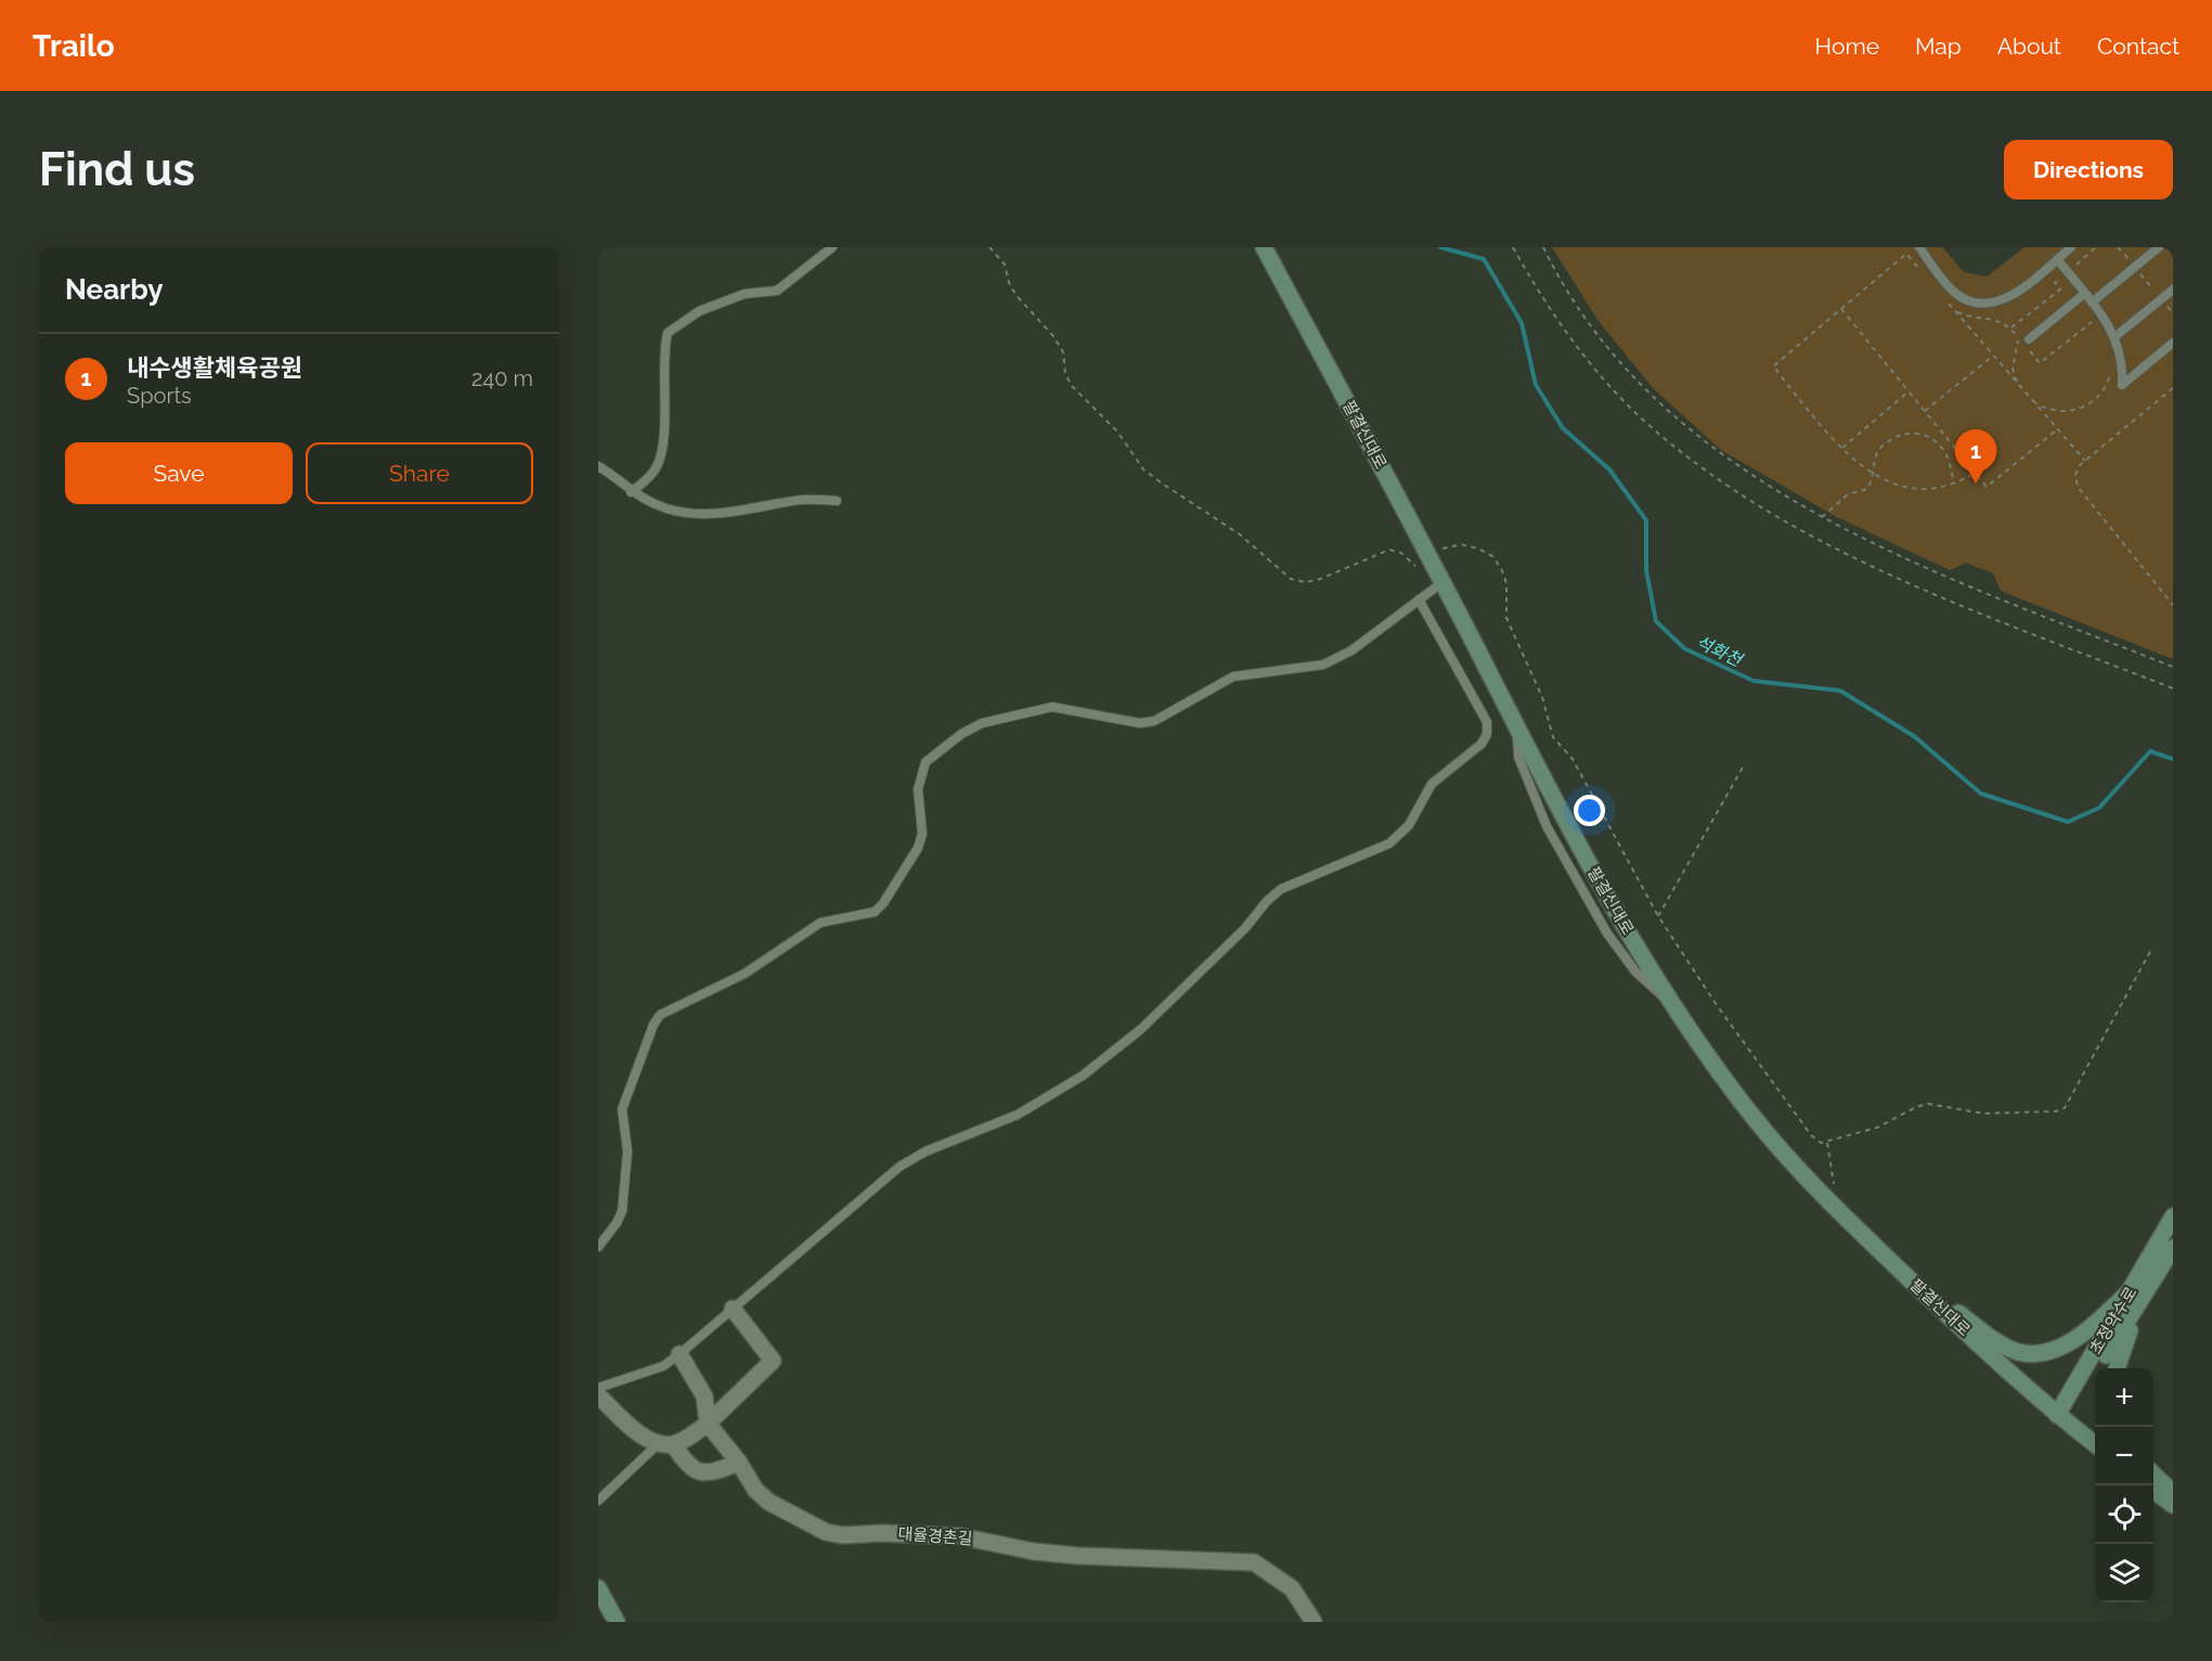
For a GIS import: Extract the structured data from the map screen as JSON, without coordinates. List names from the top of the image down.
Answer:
{
  "streets": {
    "main road": ["팔결신대로", "초정약수로"],
    "street": ["대율경촌길"]
  },
  "crossings": [
    ["팔결신대로", "초정약수로"]
  ],
  "water": ["석화천"],
  "page": {
    "header": "Trailo",
    "nav": [
      "Home",
      "Map",
      "About",
      "Contact"
    ],
    "buttons": [
      "Directions",
      ["Save", "Share"]
    ],
    "title": "Find us",
    "heading": "Nearby",
    "list": [
      {
        "mark": "1",
        "name": "내수생활체육공원",
        "note": "Sports",
        "value": "240 m"
      }
    ],
    "pins": "1",
    "map_buttons": ["+", "−"]
  }
}
